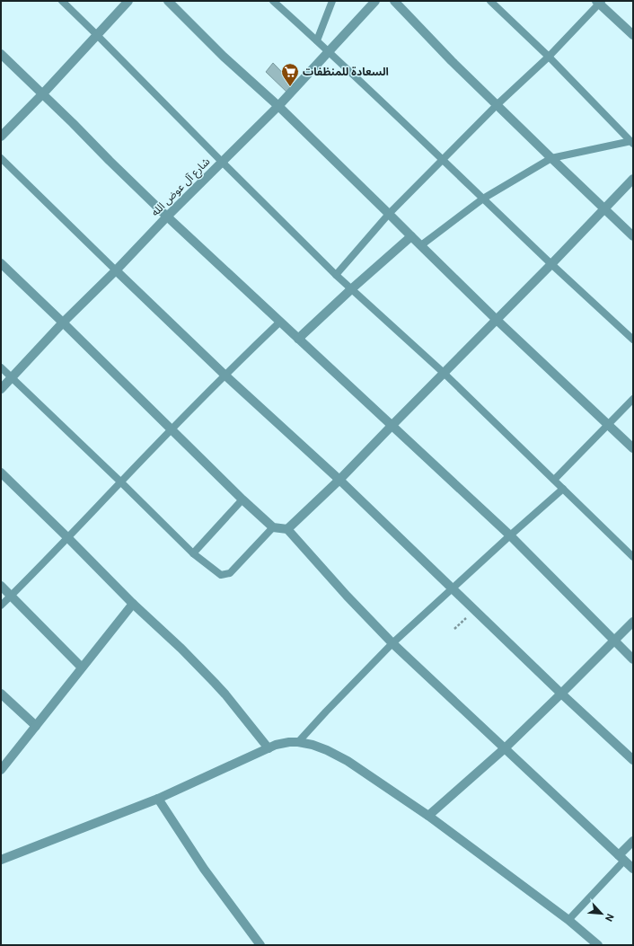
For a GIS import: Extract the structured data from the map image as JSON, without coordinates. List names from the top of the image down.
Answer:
{
  "streets": {
    "street": ["شارع آل عوض الله"]
  },
  "places": {
    "supermarket": ["السعادة للمنظفات"]
  },
  "north": "bottom right"
}
